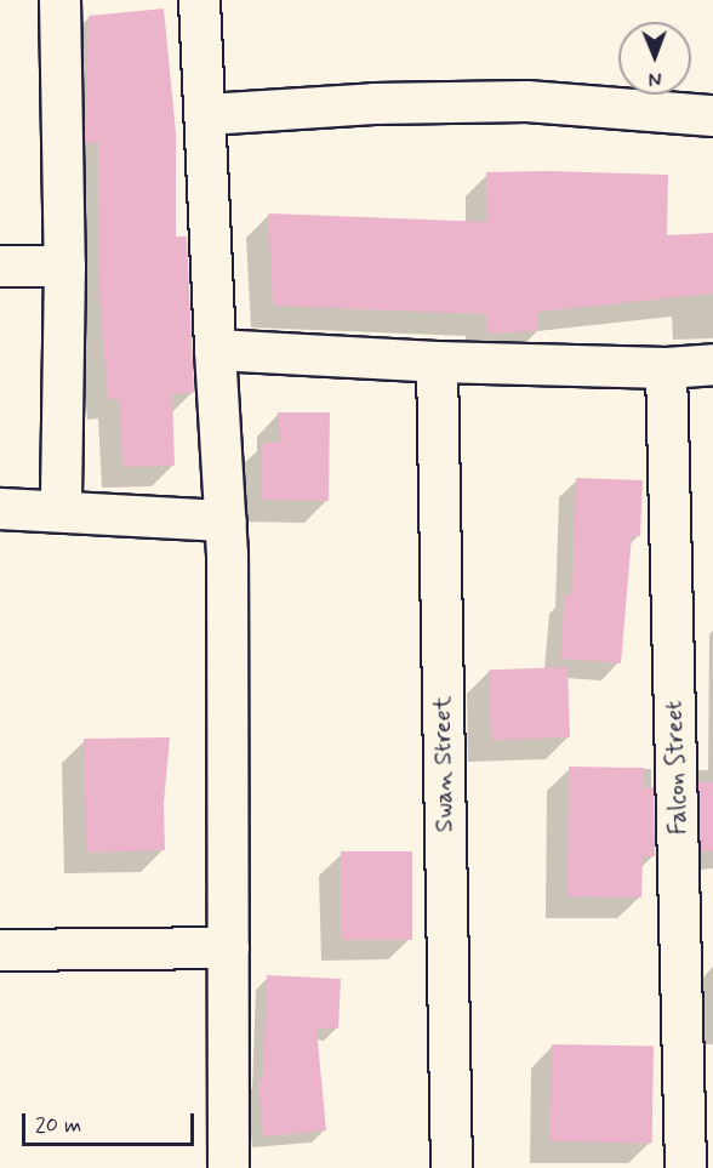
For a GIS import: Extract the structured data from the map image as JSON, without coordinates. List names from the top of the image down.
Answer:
{
  "streets": {
    "street": ["Swan Street", "Falcon Street"]
  },
  "scale_bar": "20 m",
  "north": "bottom"
}
